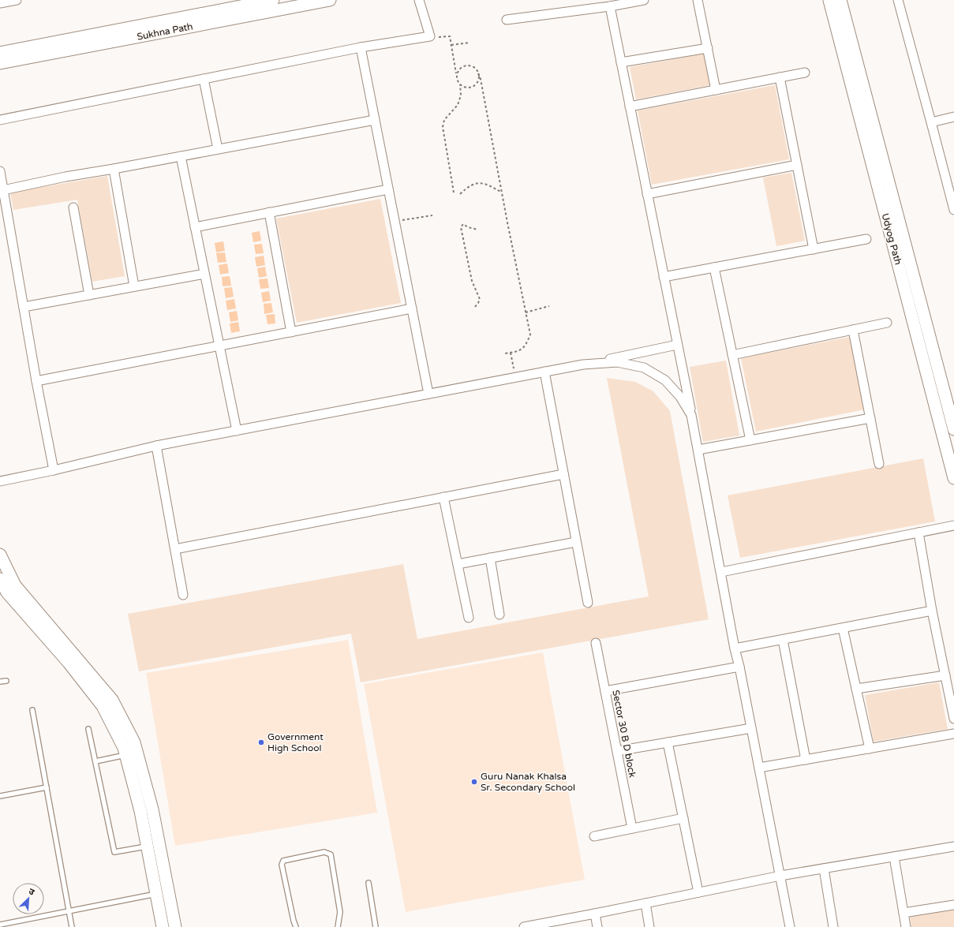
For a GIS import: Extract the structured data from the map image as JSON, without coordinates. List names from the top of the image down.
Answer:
{
  "streets": {
    "main road": ["Sukhna Path", "Udyog Path"],
    "street": ["Sector 30 B D block"]
  },
  "places": ["Government High School", "Guru Nanak Khalsa Sr. Secondary School"],
  "north": "top right"
}
